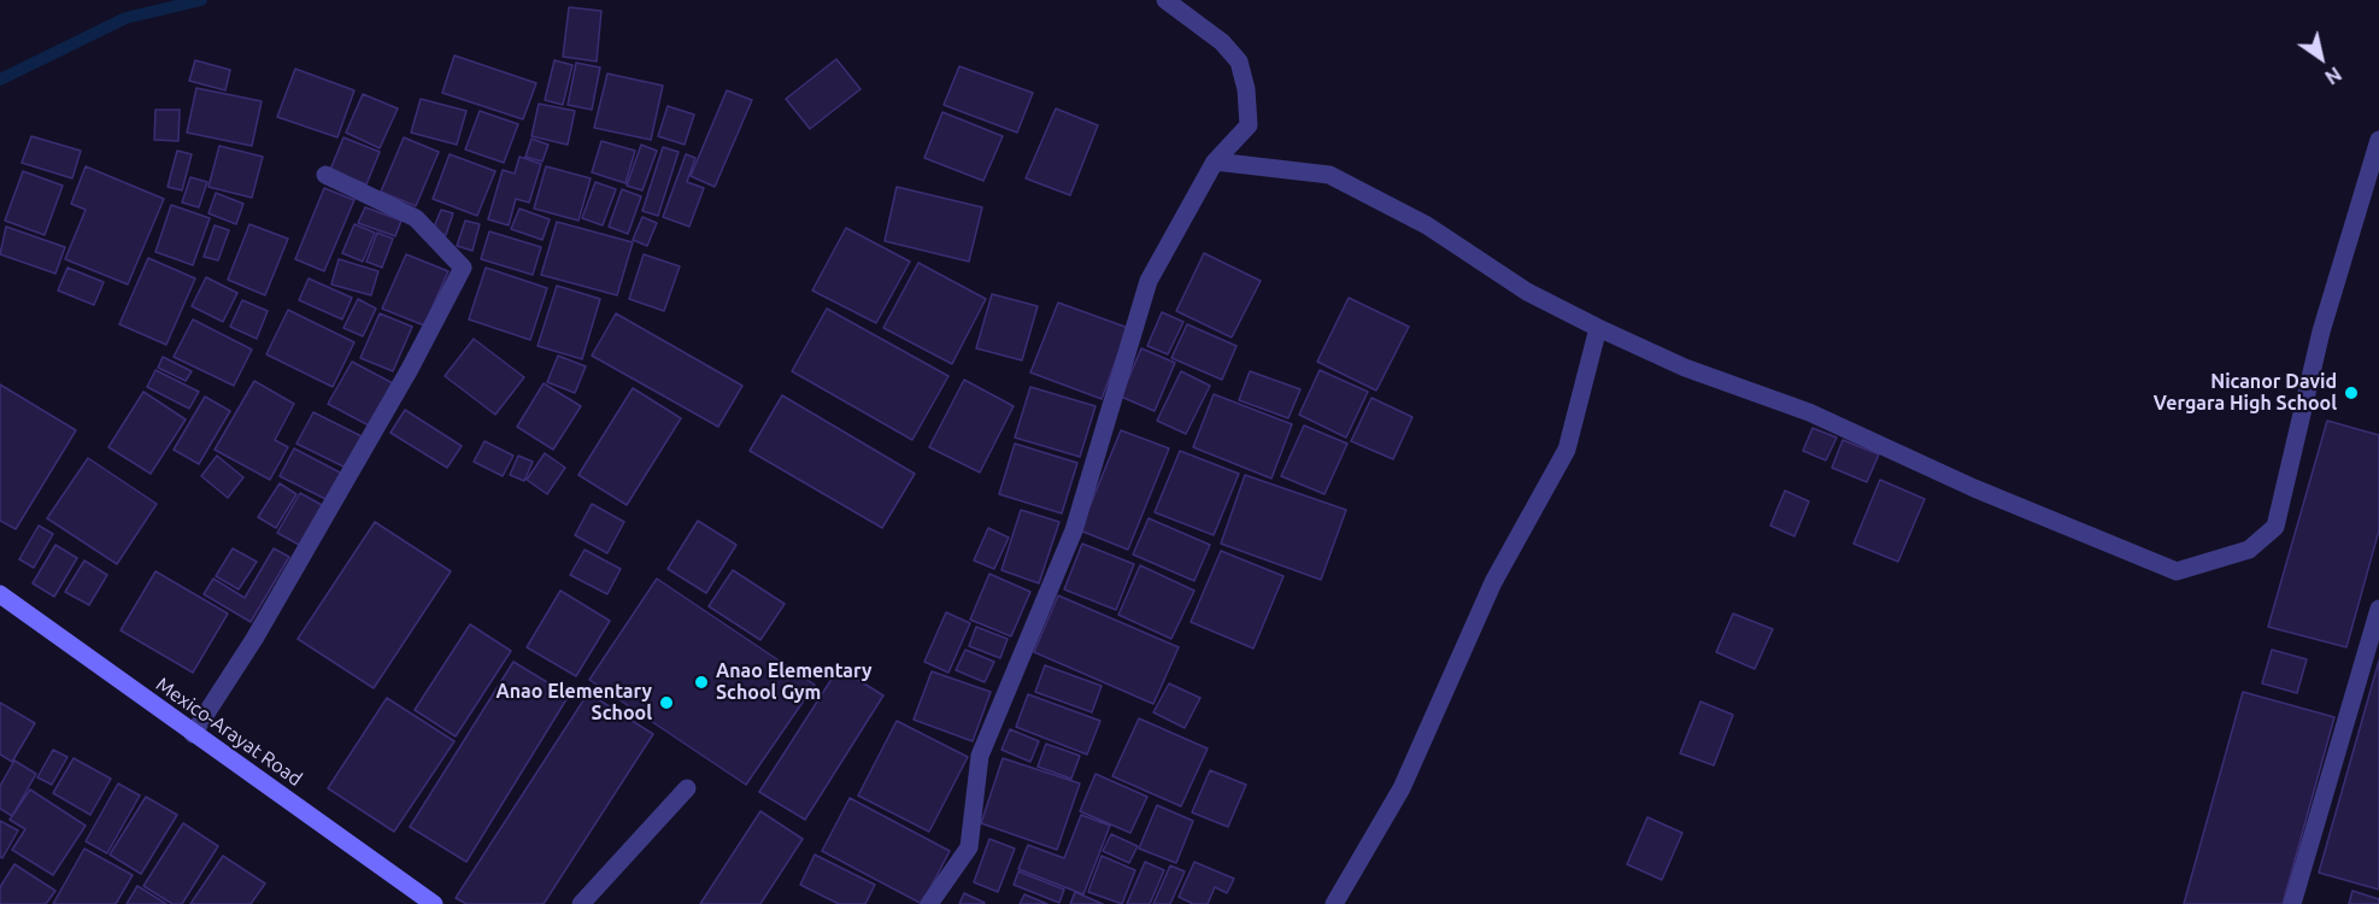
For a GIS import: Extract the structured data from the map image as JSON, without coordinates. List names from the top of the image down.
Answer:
{
  "streets": {
    "main road": ["Mexico-Arayat Road"]
  },
  "places": ["Nicanor David Vergara High School", "Anao Elementary School Gym", "Anao Elementary School"],
  "north": "bottom right"
}
